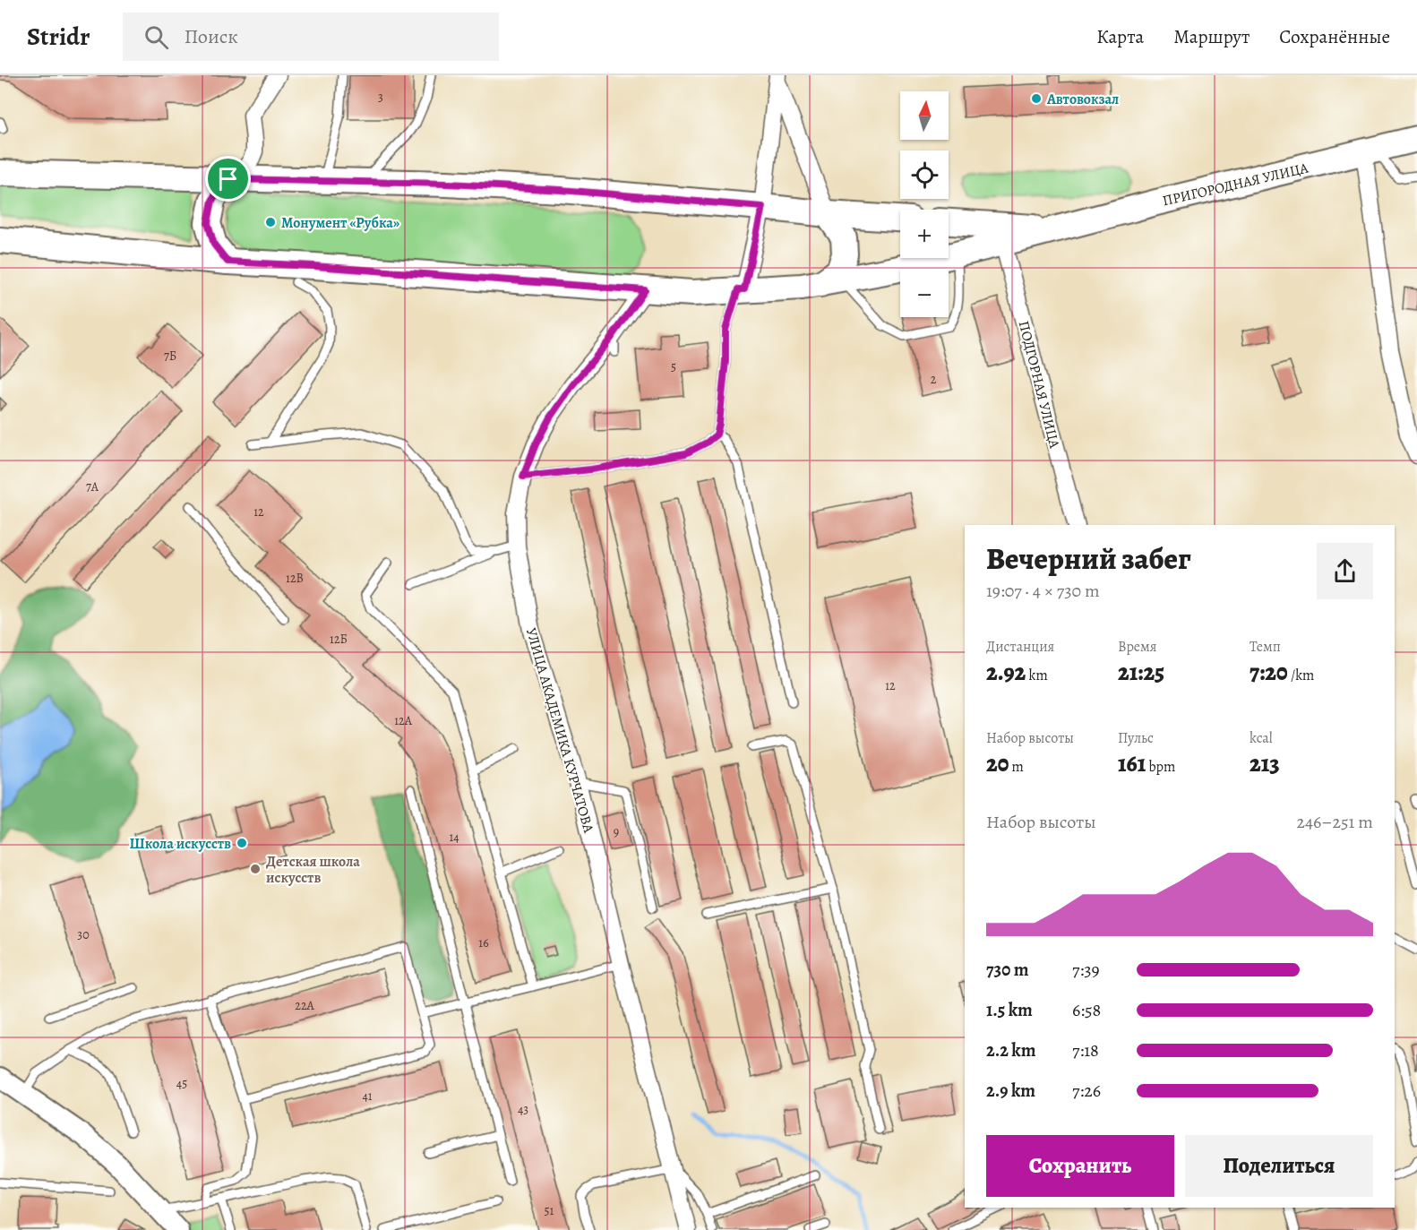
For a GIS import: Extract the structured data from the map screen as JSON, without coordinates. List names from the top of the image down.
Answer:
{
  "streets": {
    "main road": ["ПРИГОРОДНАЯ УЛИЦА"],
    "street": ["ПОДГОРНАЯ УЛИЦА", "УЛИЦА АКАДЕМИКА КУРЧАТОВА"]
  },
  "crossings": [
    ["ПРИГОРОДНАЯ УЛИЦА", "ПОДГОРНАЯ УЛИЦА"],
    ["ПРИГОРОДНАЯ УЛИЦА", "УЛИЦА АКАДЕМИКА КУРЧАТОВА"]
  ],
  "places": [
    "Автовокзал",
    "Монумент «Рубка»",
    "Школа искусств",
    "Детская школа искусств"
  ],
  "house_numbers": [
    "3",
    "7Б",
    "5",
    "2",
    "7А",
    "12",
    "12В",
    "12Б",
    "12",
    "12А",
    "9",
    "14",
    "30",
    "16",
    "22А",
    "45",
    "41",
    "43",
    "51"
  ],
  "north": "top",
  "page": {
    "header": "Stridr",
    "search": "Поиск",
    "nav": ["Карта", "Маршрут", "Сохранённые"],
    "map_buttons": ["+", "−"],
    "heading": ["Вечерний забег", "19:07 · 4 × 730 m"],
    "stats": [
      ["Дистанция", "2.92 km"],
      ["Время", "21:25"],
      ["Темп", "7:20 /km"],
      ["Набор высоты", "20 m"],
      ["Пульс", "161 bpm"],
      ["kcal", "213"]
    ],
    "chart": ["Набор высоты", "246–251 m"],
    "list": [
      {
        "name": "730 m",
        "note": "7:39"
      },
      {
        "name": "1.5 km",
        "note": "6:58"
      },
      {
        "name": "2.2 km",
        "note": "7:18"
      },
      {
        "name": "2.9 km",
        "note": "7:26"
      }
    ],
    "buttons": ["Сохранить", "Поделиться"]
  }
}
